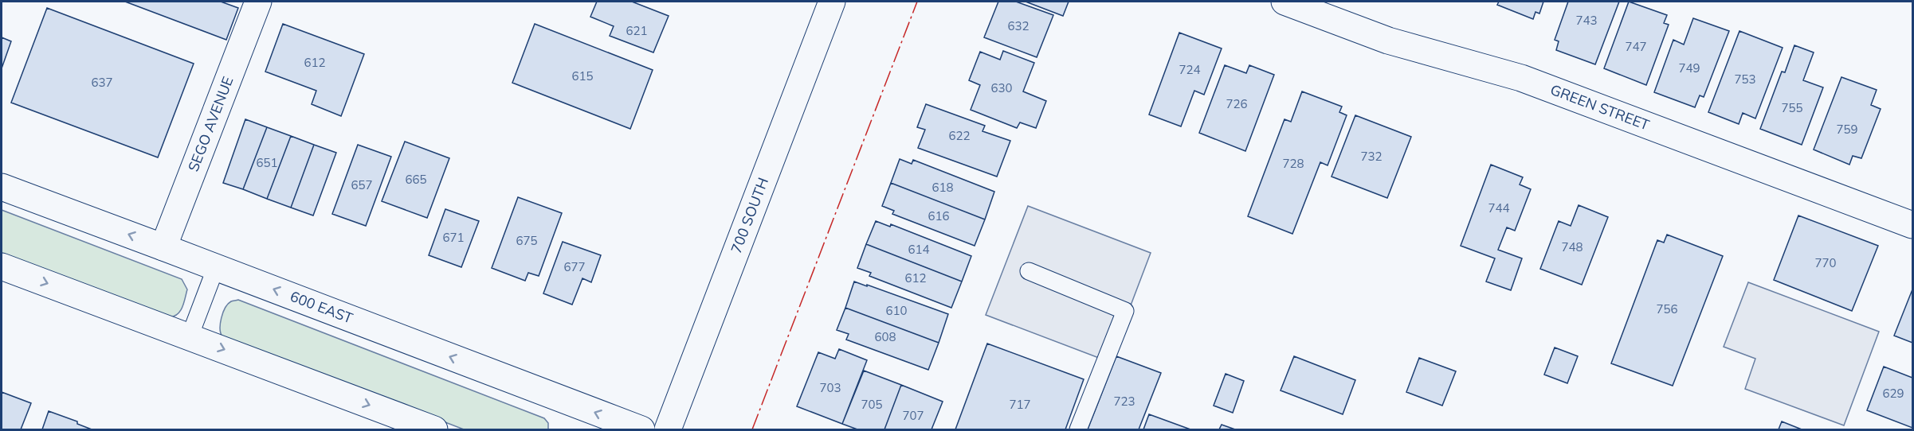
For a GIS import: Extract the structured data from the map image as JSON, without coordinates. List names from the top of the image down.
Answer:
{
  "streets": {
    "street": [
      "GREEN STREET",
      "SEGO AVENUE",
      "700 SOUTH",
      "600 EAST"
    ]
  },
  "crossings": [
    ["SEGO AVENUE", "600 EAST"]
  ],
  "house_numbers": [
    "743",
    "632",
    "621",
    "747",
    "612",
    "749",
    "724",
    "615",
    "753",
    "637",
    "630",
    "726",
    "755",
    "759",
    "622",
    "732",
    "651",
    "728",
    "665",
    "657",
    "618",
    "744",
    "616",
    "671",
    "675",
    "748",
    "614",
    "770",
    "677",
    "612",
    "756",
    "610",
    "608",
    "703",
    "629",
    "723",
    "705",
    "717",
    "707"
  ]
}
